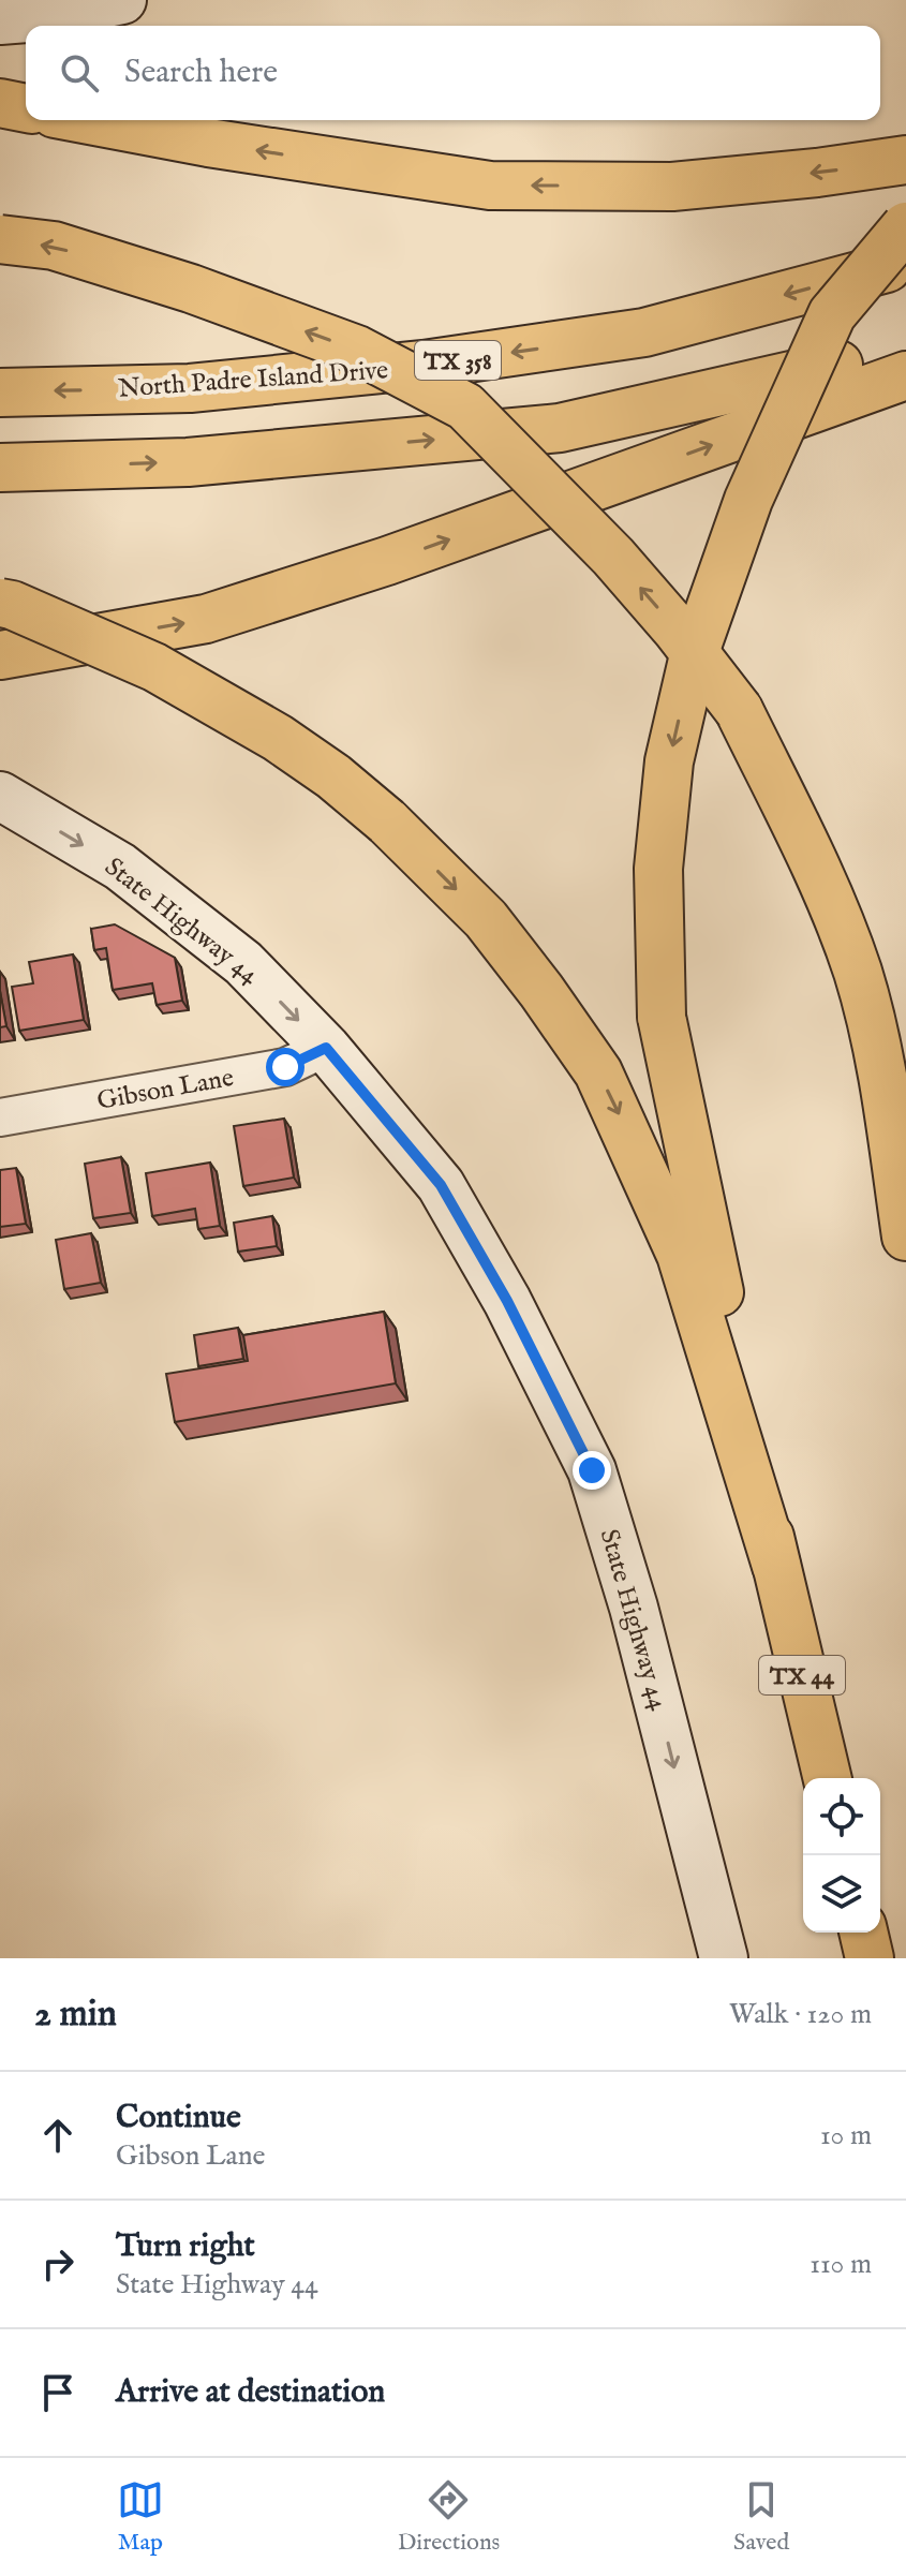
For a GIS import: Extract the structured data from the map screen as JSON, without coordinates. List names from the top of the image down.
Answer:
{
  "streets": {
    "highway": ["TX 358", "North Padre Island Drive", "TX 44"],
    "main road": ["State Highway 44"],
    "street": ["Gibson Lane"]
  },
  "crossings": [
    ["State Highway 44", "Gibson Lane"]
  ],
  "one_way": ["State Highway 44"],
  "page": {
    "search": "Search here",
    "heading": ["2 min", "Walk · 120 m"],
    "list": [
      ["Continue", "Gibson Lane", "10 m"],
      ["Turn right", "State Highway 44", "110 m"],
      "Arrive at destination"
    ],
    "nav": ["Map", "Directions", "Saved"]
  }
}
